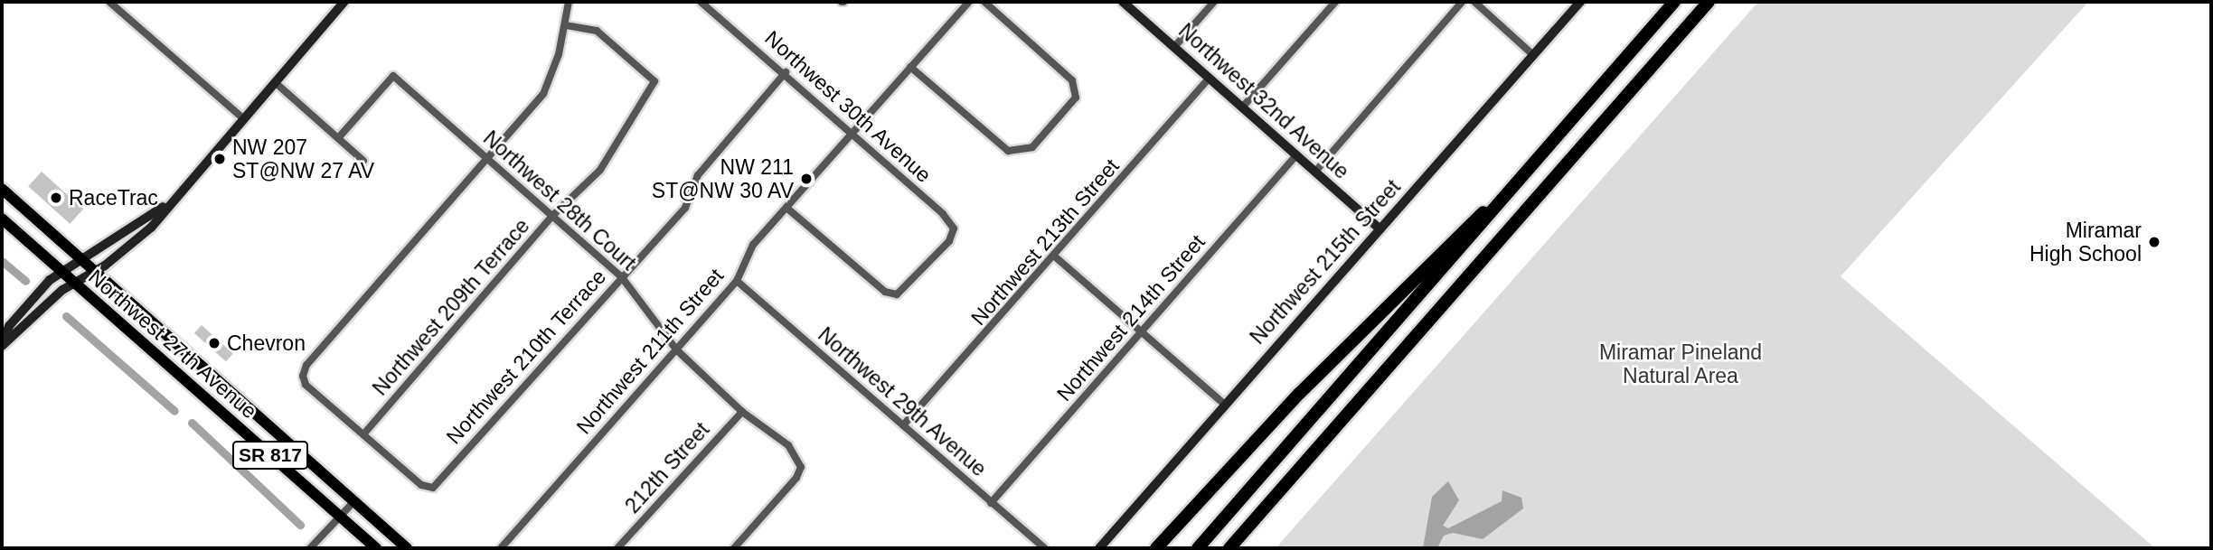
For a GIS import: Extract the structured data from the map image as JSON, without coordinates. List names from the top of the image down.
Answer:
{
  "streets": {
    "main road": ["Northwest 27th Avenue", "SR 817"],
    "street": [
      "Northwest 32nd Avenue",
      "Northwest 30th Avenue",
      "Northwest 28th Court",
      "Northwest 213th Street",
      "Northwest 215th Street",
      "Northwest 209th Terrace",
      "Northwest 214th Street",
      "Northwest 211th Street",
      "Northwest 210th Terrace",
      "Northwest 29th Avenue",
      "212th Street"
    ]
  },
  "crossings": [
    ["Northwest 32nd Avenue", "Northwest 213th Street"],
    ["Northwest 32nd Avenue", "Northwest 215th Street"],
    ["Northwest 32nd Avenue", "Northwest 214th Street"],
    ["Northwest 30th Avenue", "Northwest 211th Street"],
    ["Northwest 30th Avenue", "Northwest 210th Terrace"],
    ["Northwest 28th Court", "Northwest 209th Terrace"],
    ["Northwest 28th Court", "Northwest 211th Street"],
    ["Northwest 28th Court", "Northwest 210th Terrace"],
    ["Northwest 28th Court", "212th Street"],
    ["Northwest 213th Street", "Northwest 29th Avenue"],
    ["Northwest 209th Terrace", "Northwest 210th Terrace"],
    ["Northwest 214th Street", "Northwest 29th Avenue"],
    ["Northwest 211th Street", "Northwest 29th Avenue"]
  ],
  "parks": ["Miramar Pineland Natural Area"],
  "places": [
    "NW 207 ST@NW 27 AV",
    "NW 211 ST@NW 30 AV",
    "RaceTrac",
    "Miramar High School",
    "Chevron"
  ]
}
